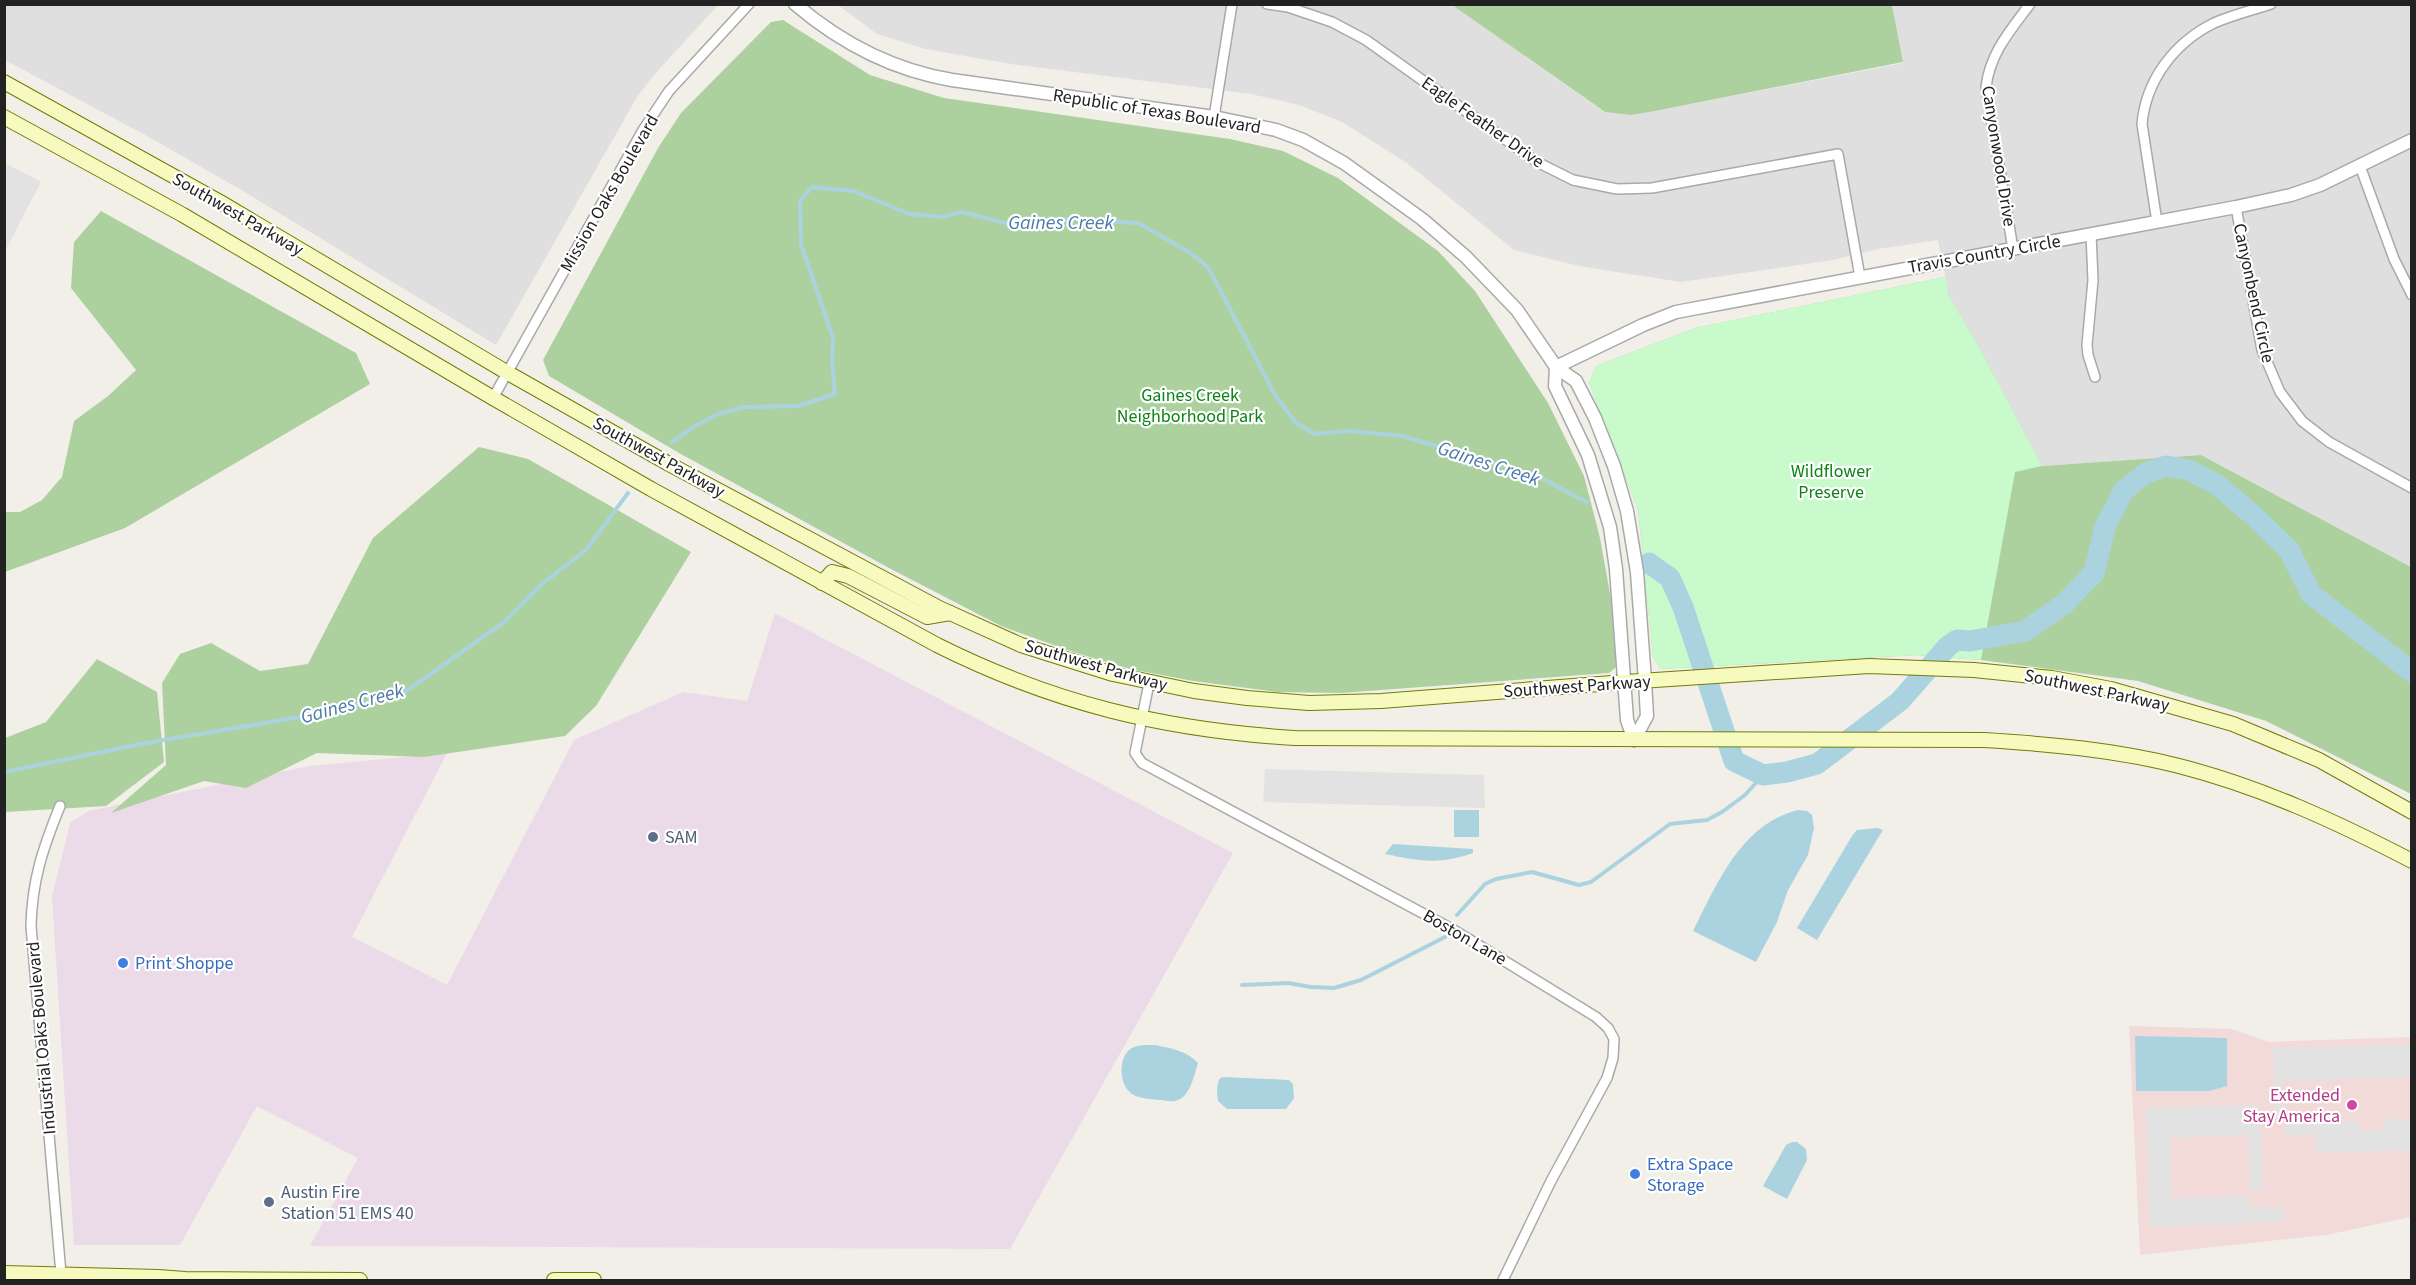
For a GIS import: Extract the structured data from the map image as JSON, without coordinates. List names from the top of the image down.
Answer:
{
  "streets": {
    "main road": ["Southwest Parkway"],
    "street": [
      "Republic of Texas Boulevard",
      "Eagle Feather Drive",
      "Canyonwood Drive",
      "Mission Oaks Boulevard",
      "Travis Country Circle",
      "Canyonbend Circle",
      "Boston Lane",
      "Industrial Oaks Boulevard"
    ]
  },
  "crossings": [
    ["Republic of Texas Boulevard", "Southwest Parkway"],
    ["Republic of Texas Boulevard", "Travis Country Circle"],
    ["Eagle Feather Drive", "Travis Country Circle"],
    ["Canyonwood Drive", "Travis Country Circle"],
    ["Mission Oaks Boulevard", "Southwest Parkway"],
    ["Southwest Parkway", "Boston Lane"],
    ["Travis Country Circle", "Canyonbend Circle"]
  ],
  "water": ["Gaines Creek"],
  "parks": ["Gaines Creek Neighborhood Park", "Wildflower Preserve"],
  "places": [
    "SAM",
    "Print Shoppe",
    "Extended Stay America",
    "Extra Space Storage",
    "Austin Fire Station 51 EMS 40"
  ]
}
